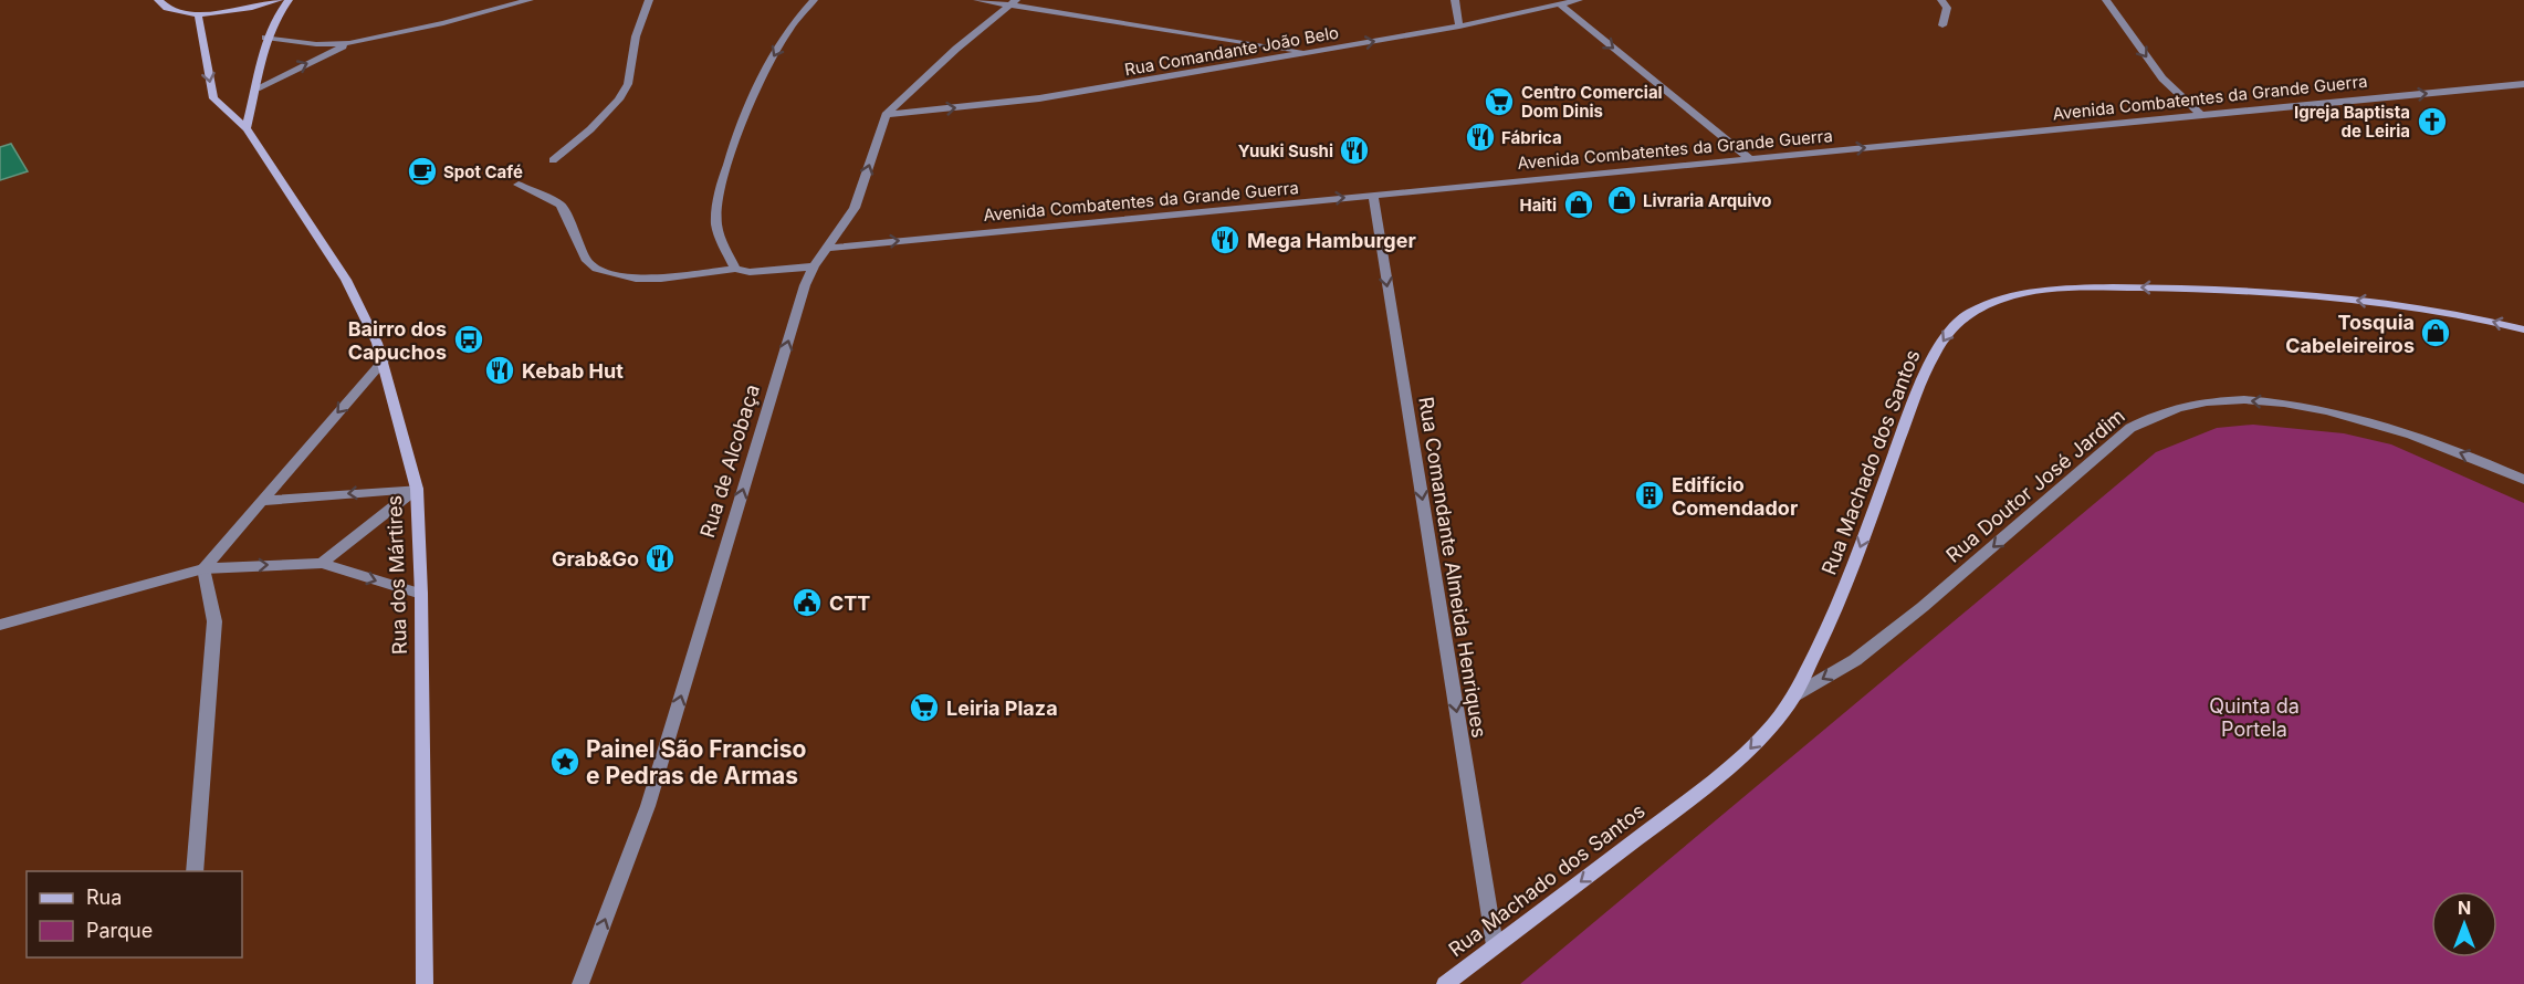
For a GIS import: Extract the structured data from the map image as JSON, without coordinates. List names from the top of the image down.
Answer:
{
  "streets": {
    "main road": ["Rua Machado dos Santos", "Rua dos Mártires"],
    "street": [
      "Rua Comandante João Belo",
      "Avenida Combatentes da Grande Guerra",
      "Rua de Alcobaça",
      "Rua Doutor José Jardim",
      "Rua Comandante Almeida Henriques"
    ]
  },
  "crossings": [
    ["Rua Comandante João Belo", "Rua de Alcobaça"],
    ["Avenida Combatentes da Grande Guerra", "Rua de Alcobaça"],
    ["Avenida Combatentes da Grande Guerra", "Rua Comandante Almeida Henriques"],
    ["Rua Machado dos Santos", "Rua Doutor José Jardim"],
    ["Rua Machado dos Santos", "Rua Comandante Almeida Henriques"]
  ],
  "one_way": [
    "Avenida Combatentes da Grande Guerra",
    "Rua de Alcobaça",
    "Rua Machado dos Santos",
    "Rua Doutor José Jardim",
    "Rua Comandante Almeida Henriques"
  ],
  "parks": ["Quinta da Portela"],
  "places": {
    "supermarket": ["Centro Comercial Dom Dinis", "Leiria Plaza"],
    "church": ["Igreja Baptista de Leiria"],
    "restaurant": [
      "Fábrica",
      "Yuuki Sushi",
      "Mega Hamburger",
      "Kebab Hut",
      "Grab&Go"
    ],
    "cafe": ["Spot Café"],
    "shop": ["Livraria Arquivo", "Haiti", "Tosquia Cabeleireiros"],
    "bus stop": ["Bairro dos Capuchos"],
    "building": ["Edifício Comendador"],
    "public building": ["CTT"],
    "place": ["Painel São Franciso e Pedras de Armas"]
  },
  "legend": ["Rua", "Parque"],
  "north": "top"
}
